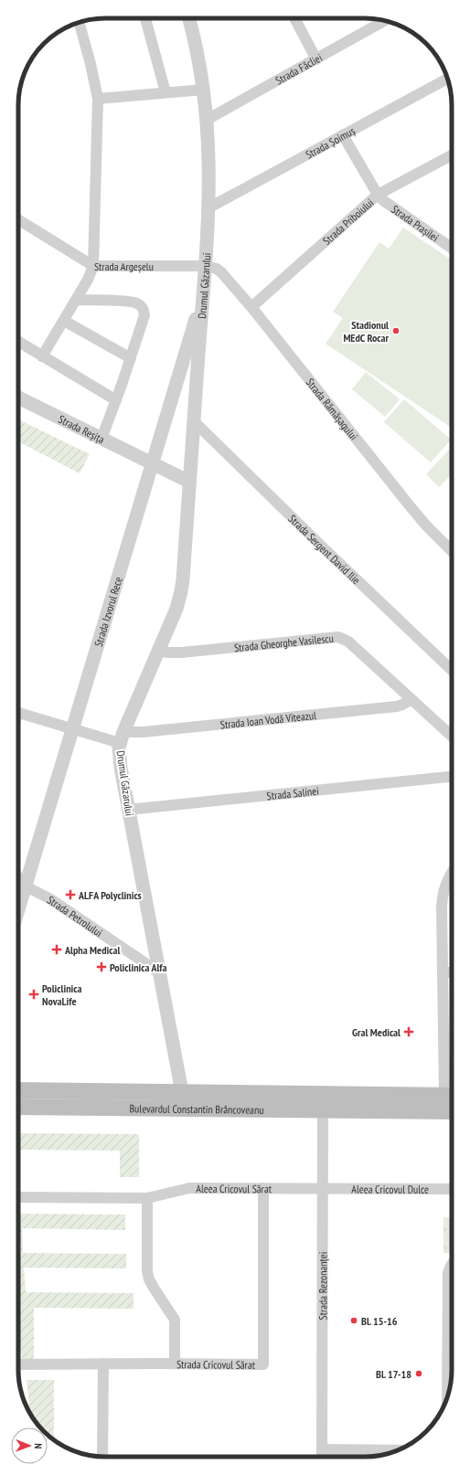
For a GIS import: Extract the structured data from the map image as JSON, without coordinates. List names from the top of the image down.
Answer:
{
  "streets": {
    "main road": ["Bulevardul Constantin Brâncoveanu"],
    "street": [
      "Strada Făcliei",
      "Strada Șoimuș",
      "Strada Priboiului",
      "Strada Prașilei",
      "Strada Argeșelu",
      "Drumul Găzarului",
      "Strada Rămășagului",
      "Strada Reșița",
      "Strada Sergent David Ilie",
      "Strada Izvorul Rece",
      "Strada Gheorghe Vasilescu",
      "Strada Ioan Vodă Viteazul",
      "Strada Salinei",
      "Strada Petrolului",
      "Aleea Cricovul Sărat",
      "Aleea Cricovul Dulce",
      "Strada Rezonanței",
      "Strada Cricovul Sărat"
    ]
  },
  "crossings": [
    ["Strada Făcliei", "Drumul Găzarului"],
    ["Strada Șoimuș", "Strada Prașilei"],
    ["Strada Șoimuș", "Drumul Găzarului"],
    ["Strada Priboiului", "Strada Prașilei"],
    ["Strada Priboiului", "Strada Rămășagului"],
    ["Strada Argeșelu", "Drumul Găzarului"],
    ["Strada Argeșelu", "Strada Rămășagului"],
    ["Drumul Găzarului", "Strada Rămășagului"],
    ["Drumul Găzarului", "Strada Sergent David Ilie"],
    ["Drumul Găzarului", "Strada Izvorul Rece"],
    ["Drumul Găzarului", "Strada Gheorghe Vasilescu"],
    ["Drumul Găzarului", "Strada Ioan Vodă Viteazul"],
    ["Drumul Găzarului", "Strada Salinei"],
    ["Drumul Găzarului", "Strada Petrolului"],
    ["Drumul Găzarului", "Bulevardul Constantin Brâncoveanu"],
    ["Strada Reșița", "Strada Izvorul Rece"],
    ["Strada Izvorul Rece", "Strada Ioan Vodă Viteazul"],
    ["Strada Izvorul Rece", "Strada Petrolului"],
    ["Strada Gheorghe Vasilescu", "Strada Ioan Vodă Viteazul"],
    ["Bulevardul Constantin Brâncoveanu", "Strada Rezonanței"],
    ["Aleea Cricovul Sărat", "Aleea Cricovul Dulce"],
    ["Aleea Cricovul Sărat", "Strada Rezonanței"],
    ["Aleea Cricovul Sărat", "Strada Cricovul Sărat"],
    ["Aleea Cricovul Dulce", "Strada Rezonanței"]
  ],
  "places": {
    "other": ["Stadionul MEdC Rocar", "Bl. 15-16", "Bl. 17-18"],
    "health": [
      "ALFA Polyclinics",
      "Alpha Medical",
      "Policlinica Alfa",
      "Policlinica NovaLife",
      "Gral Medical"
    ]
  },
  "north": "right"
}
